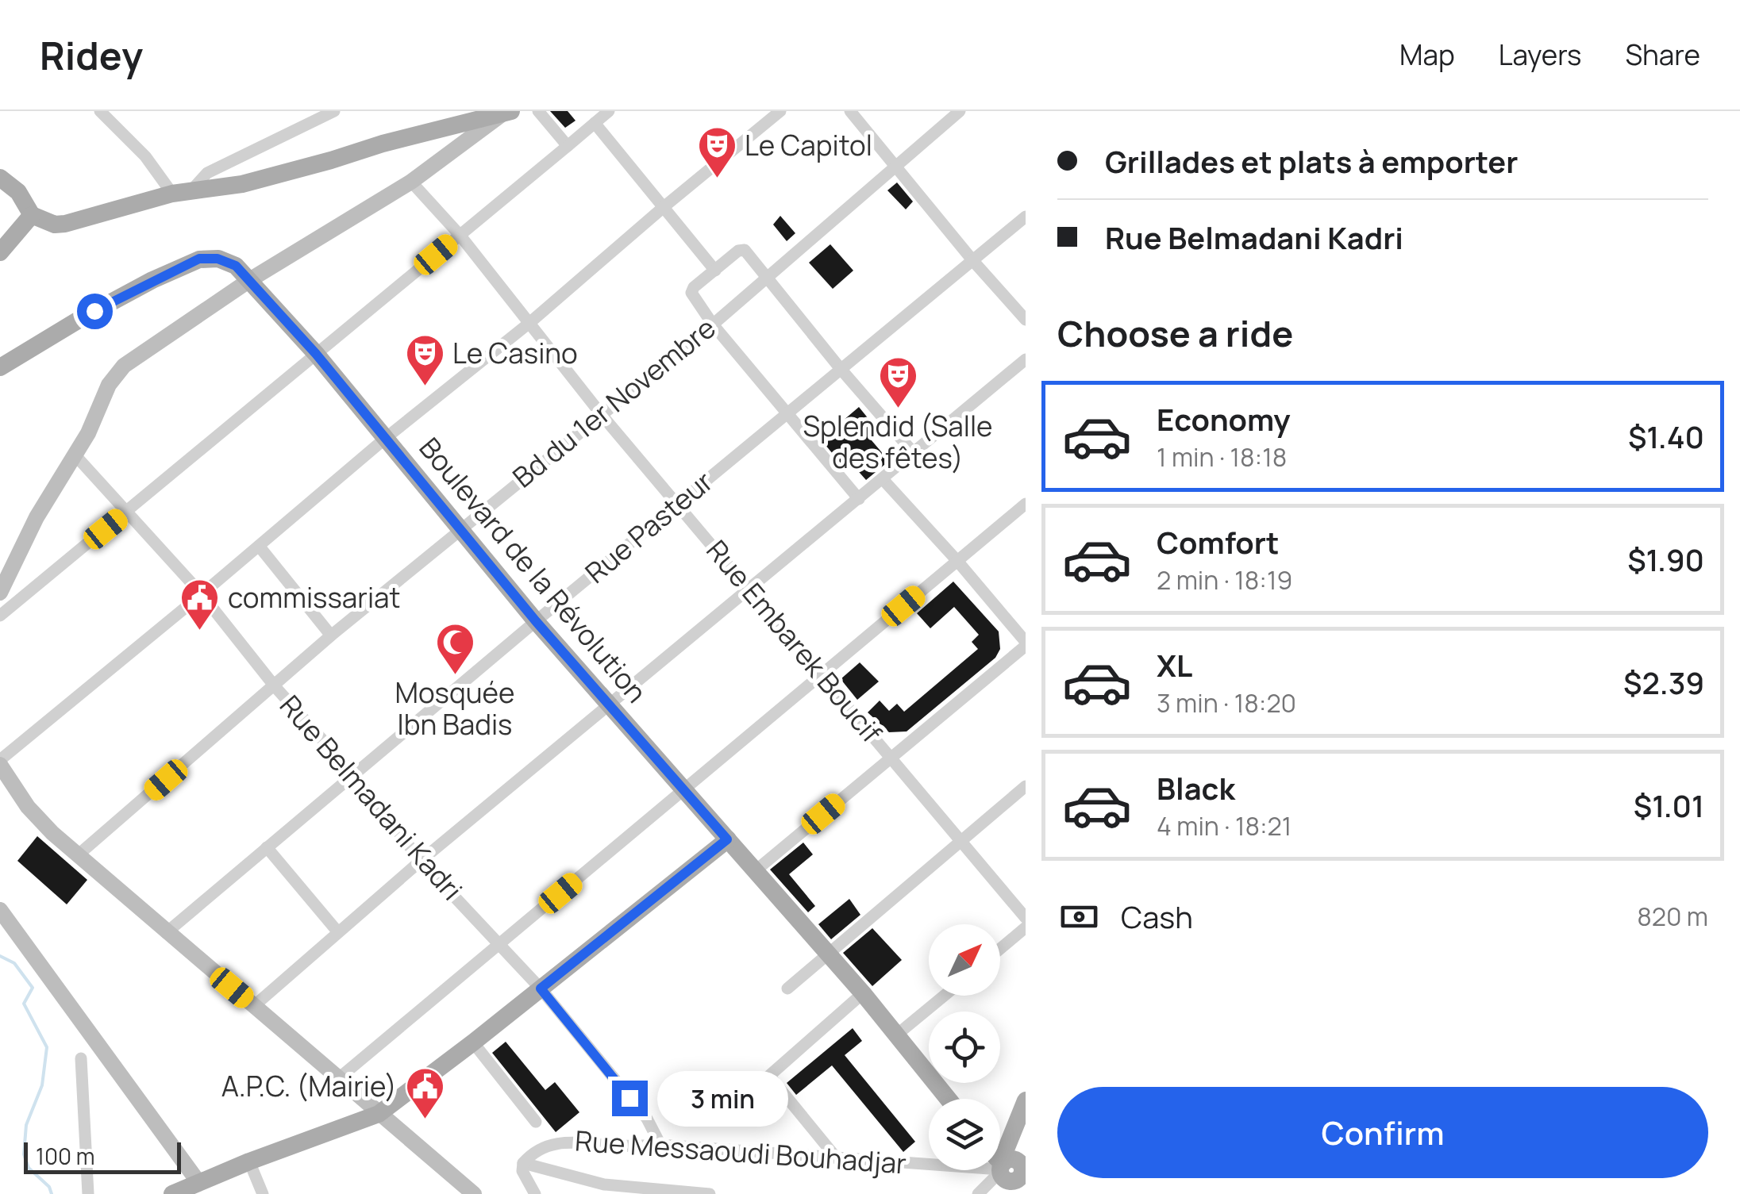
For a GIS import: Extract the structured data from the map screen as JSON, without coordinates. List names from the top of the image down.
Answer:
{
  "streets": {
    "main road": ["Boulevard de la Révolution"],
    "street": [
      "Bd du 1er Novembre",
      "Rue Pasteur",
      "Rue Embarek Boucif",
      "Rue Belmadani Kadri",
      "Rue Messaoudi Bouhadjar"
    ]
  },
  "crossings": [
    ["Bd du 1er Novembre", "Boulevard de la Révolution"],
    ["Bd du 1er Novembre", "Rue Embarek Boucif"],
    ["Bd du 1er Novembre", "Rue Belmadani Kadri"],
    ["Rue Pasteur", "Boulevard de la Révolution"],
    ["Rue Pasteur", "Rue Embarek Boucif"],
    ["Rue Pasteur", "Rue Belmadani Kadri"],
    ["Rue Belmadani Kadri", "Rue Messaoudi Bouhadjar"]
  ],
  "places": {
    "theatre": ["Le Capitol", "Le Casino", "Splendid (Salle des fêtes)"],
    "public building": ["commissariat", "A.P.C. (Mairie)"],
    "mosque": ["Mosquée Ibn Badis"]
  },
  "scale_bar": "100 m",
  "north": "top right",
  "page": {
    "header": "Ridey",
    "nav": ["Map", "Layers", "Share"],
    "banner": ["Grillades et plats à emporter", "Rue Belmadani Kadri"],
    "heading": "Choose a ride",
    "list": [
      {
        "name": "Economy",
        "note": "1 min · 18:18",
        "value": "$1.40"
      },
      {
        "name": "Comfort",
        "note": "2 min · 18:19",
        "value": "$1.90"
      },
      {
        "name": "XL",
        "note": "3 min · 18:20",
        "value": "$2.39"
      },
      {
        "name": "Black",
        "note": "4 min · 18:21",
        "value": "$1.01"
      }
    ],
    "pay": ["Cash", "820 m"],
    "bubble": "3 min",
    "buttons": "Confirm",
    "scale": "100 m"
  }
}
